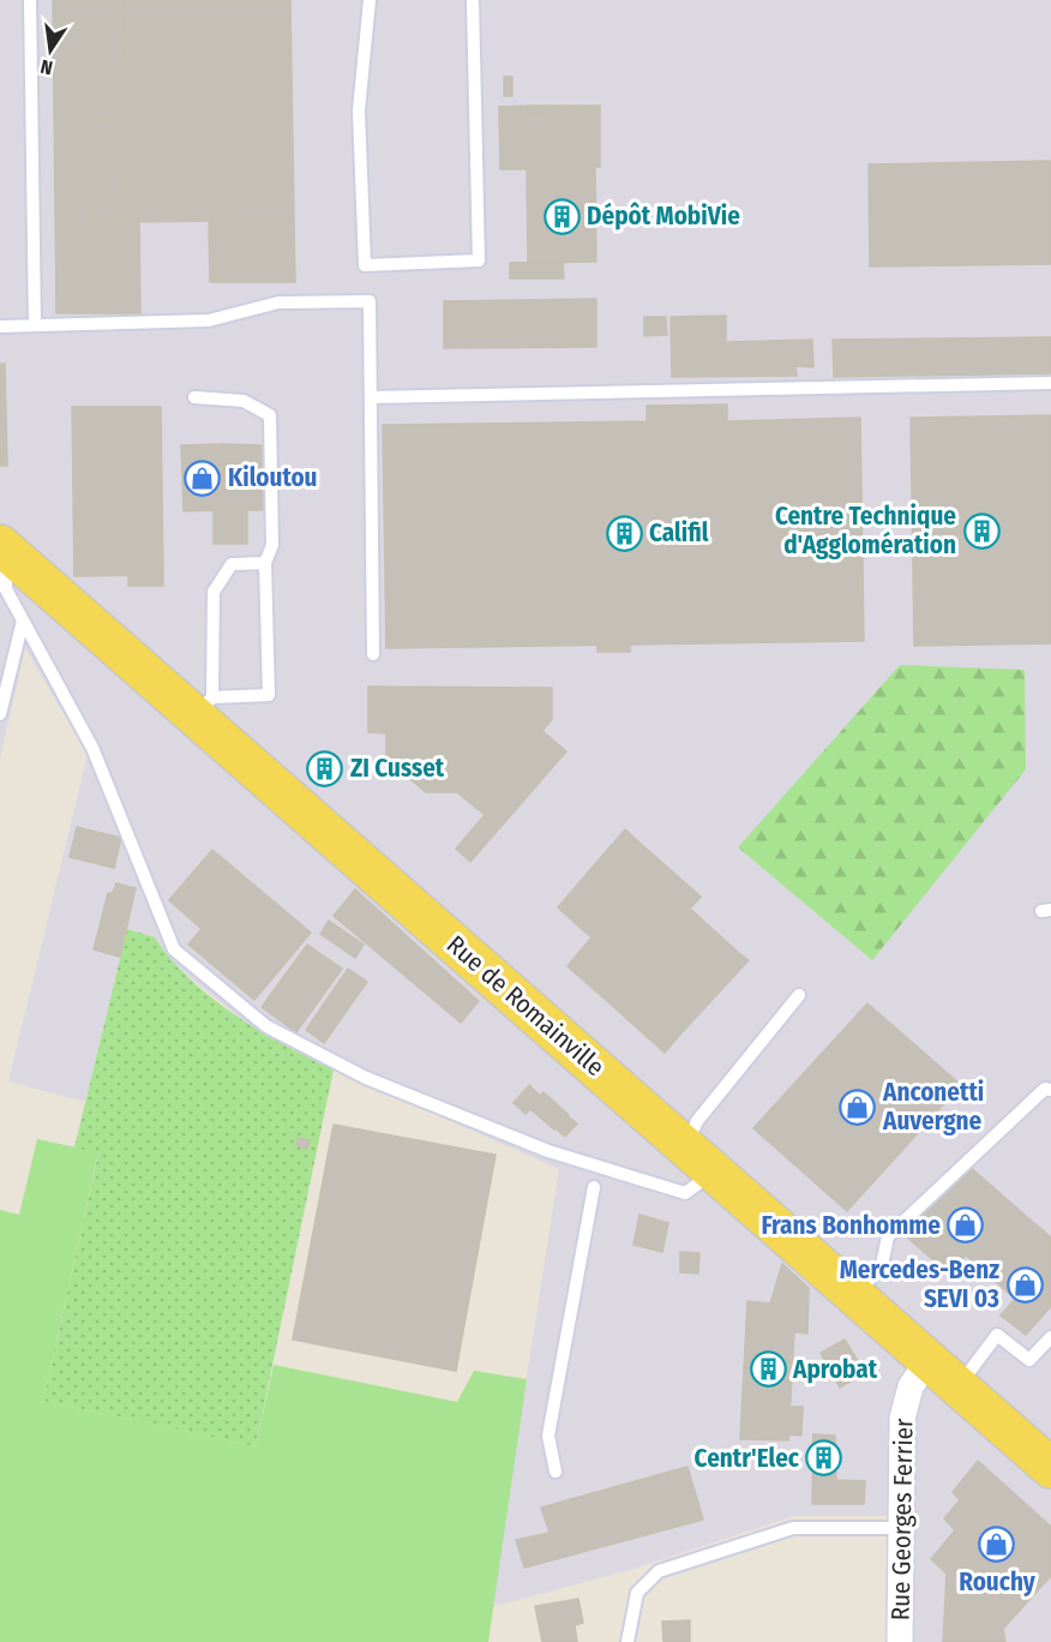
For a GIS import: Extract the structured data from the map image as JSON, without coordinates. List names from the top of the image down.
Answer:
{
  "streets": {
    "main road": ["Rue de Romainville"],
    "street": ["Rue Georges Ferrier"]
  },
  "crossings": [
    ["Rue de Romainville", "Rue Georges Ferrier"]
  ],
  "places": {
    "building": [
      "Dépôt MobiVie",
      "Centre Technique d'Agglomération",
      "Califil",
      "ZI Cusset",
      "Aprobat",
      "Centr'Elec"
    ],
    "shop": [
      "Kiloutou",
      "Anconetti Auvergne",
      "Frans Bonhomme",
      "Mercedes-Benz SEVI 03",
      "Rouchy"
    ]
  },
  "north": "bottom"
}
